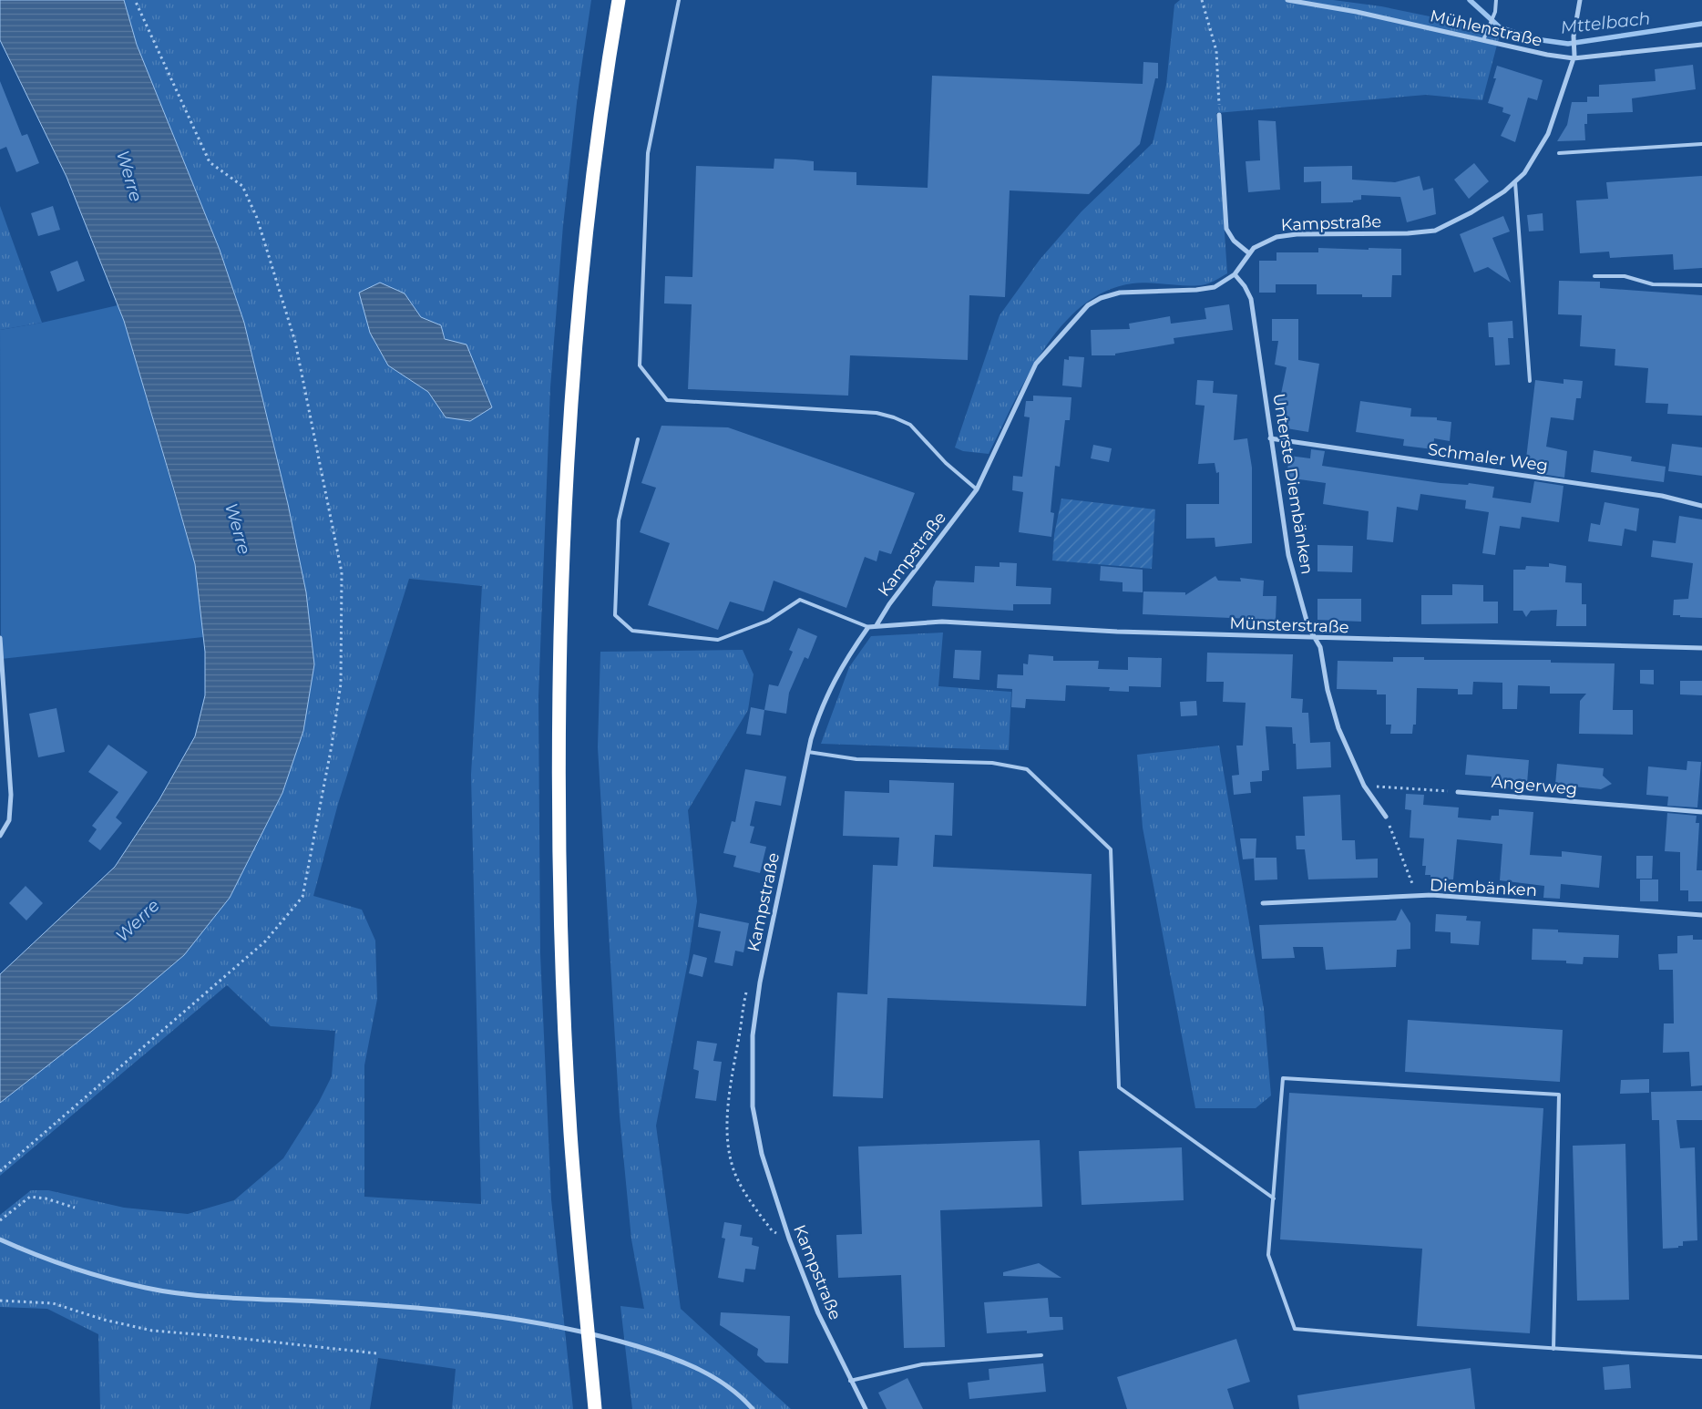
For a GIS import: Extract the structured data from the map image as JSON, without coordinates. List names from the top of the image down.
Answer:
{
  "streets": {
    "street": [
      "Mühlenstraße",
      "Kampstraße",
      "Schmaler Weg",
      "Unterste Diembänken",
      "Münsterstraße",
      "Angerweg",
      "Diembänken"
    ]
  },
  "crossings": [
    ["Mühlenstraße", "Kampstraße"],
    ["Kampstraße", "Unterste Diembänken"],
    ["Kampstraße", "Münsterstraße"],
    ["Schmaler Weg", "Unterste Diembänken"],
    ["Unterste Diembänken", "Münsterstraße"]
  ],
  "water": ["Mttelbach", "Werre"]
}
